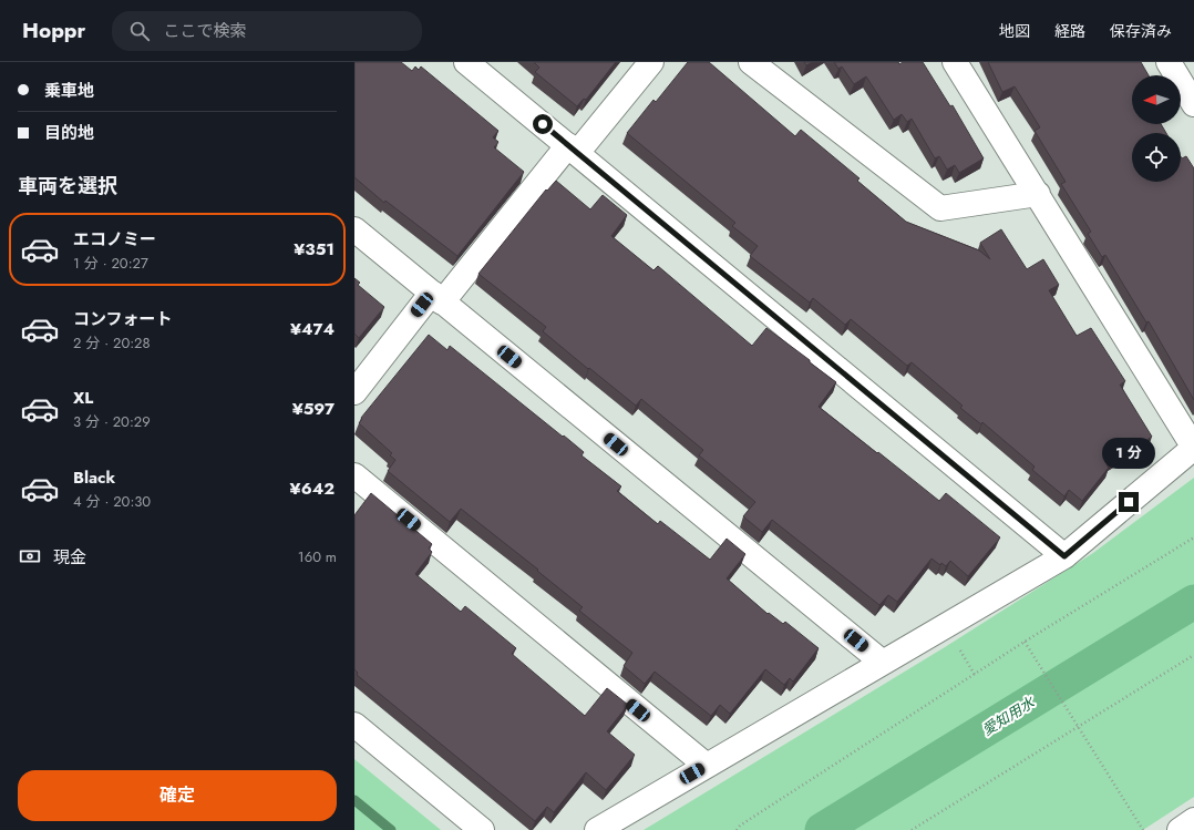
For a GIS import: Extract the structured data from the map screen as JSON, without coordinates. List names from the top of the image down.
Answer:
{
  "water": ["愛知用水"],
  "north": "left",
  "page": {
    "header": "Hoppr",
    "search": "ここで検索",
    "nav": ["地図", "経路", "保存済み"],
    "banner": ["乗車地", "目的地"],
    "heading": "車両を選択",
    "list": [
      {
        "name": "エコノミー",
        "note": "1 分 · 20:27",
        "value": "¥351"
      },
      {
        "name": "コンフォート",
        "note": "2 分 · 20:28",
        "value": "¥474"
      },
      {
        "name": "XL",
        "note": "3 分 · 20:29",
        "value": "¥597"
      },
      {
        "name": "Black",
        "note": "4 分 · 20:30",
        "value": "¥642"
      }
    ],
    "bubble": "1 分",
    "pay": ["現金", "160 m"],
    "buttons": "確定"
  }
}
